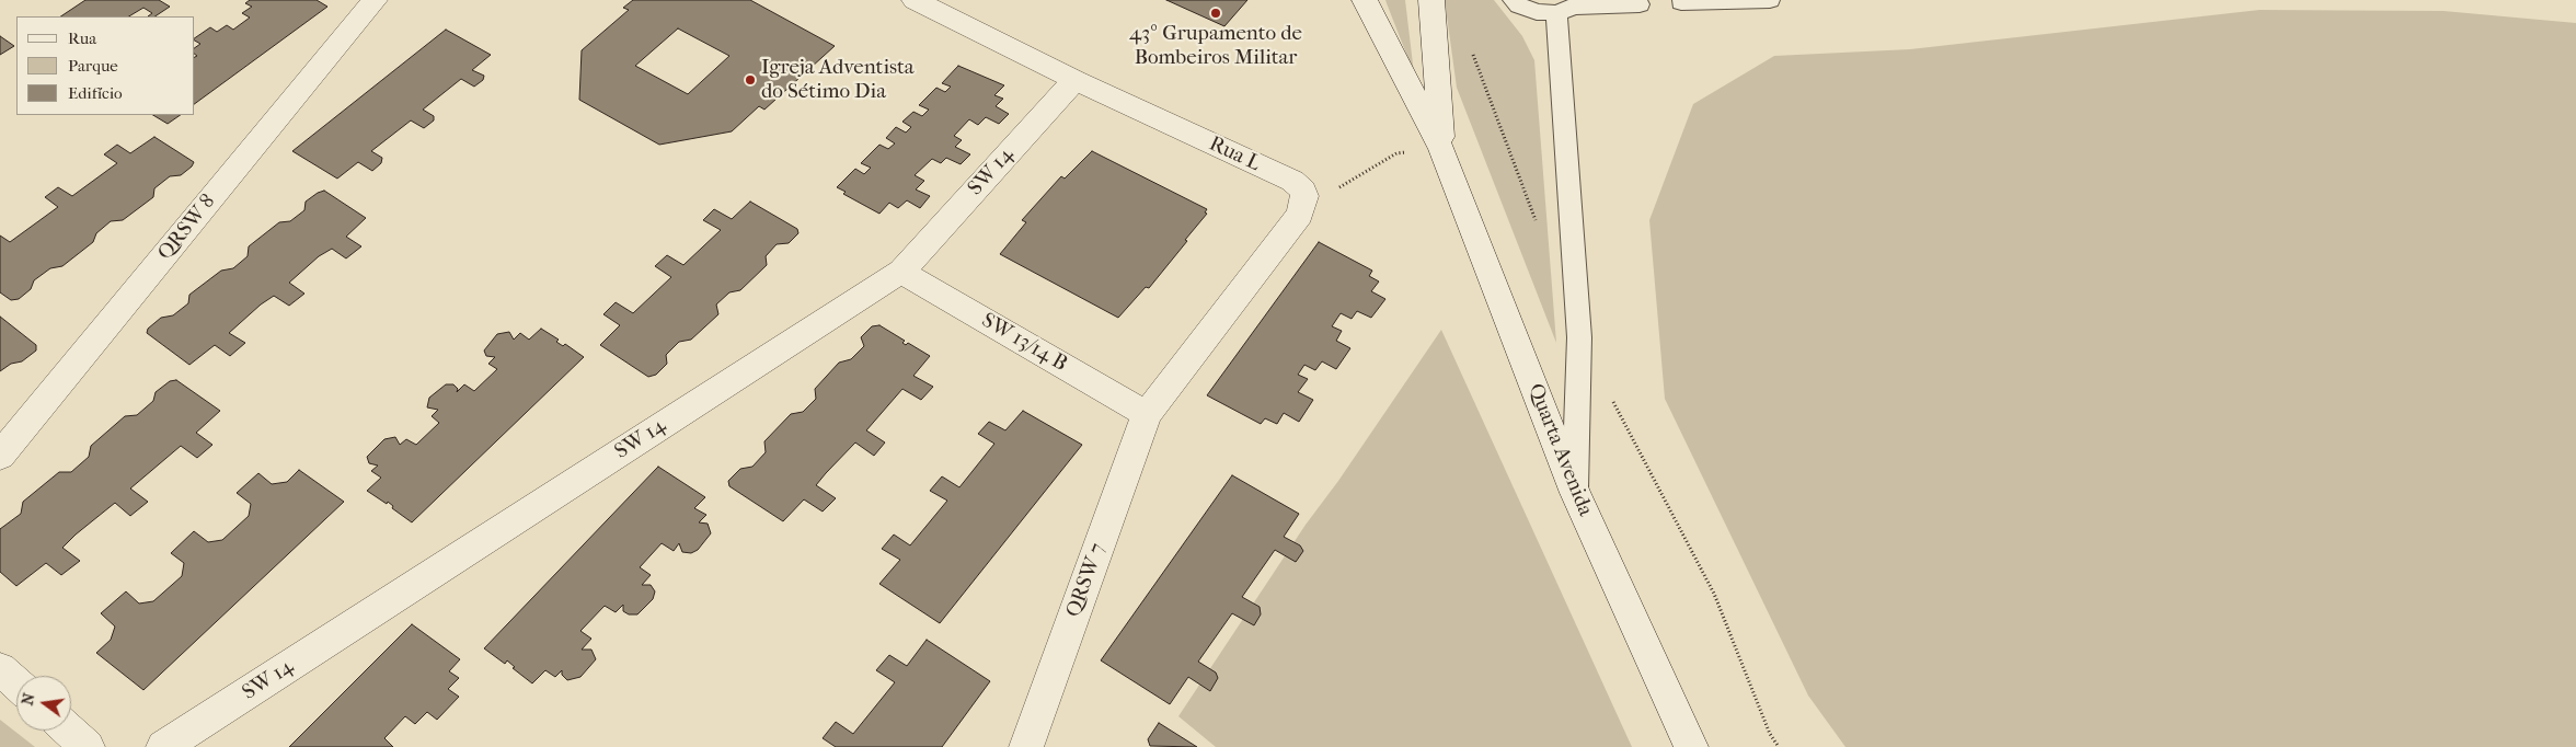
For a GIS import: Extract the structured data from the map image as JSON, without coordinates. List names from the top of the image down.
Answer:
{
  "streets": {
    "street": [
      "Rua L",
      "SW 14",
      "QRSW 8",
      "SW 13/14 B",
      "Quarta Avenida",
      "QRSW 7"
    ]
  },
  "crossings": [
    ["Rua L", "SW 14"],
    ["SW 14", "SW 13/14 B"],
    ["SW 13/14 B", "QRSW 7"]
  ],
  "places": ["43º Grupamento de Bombeiros Militar", "Igreja Adventista do Sétimo Dia"],
  "legend": ["Rua", "Parque", "Edifício"],
  "north": "left"
}
